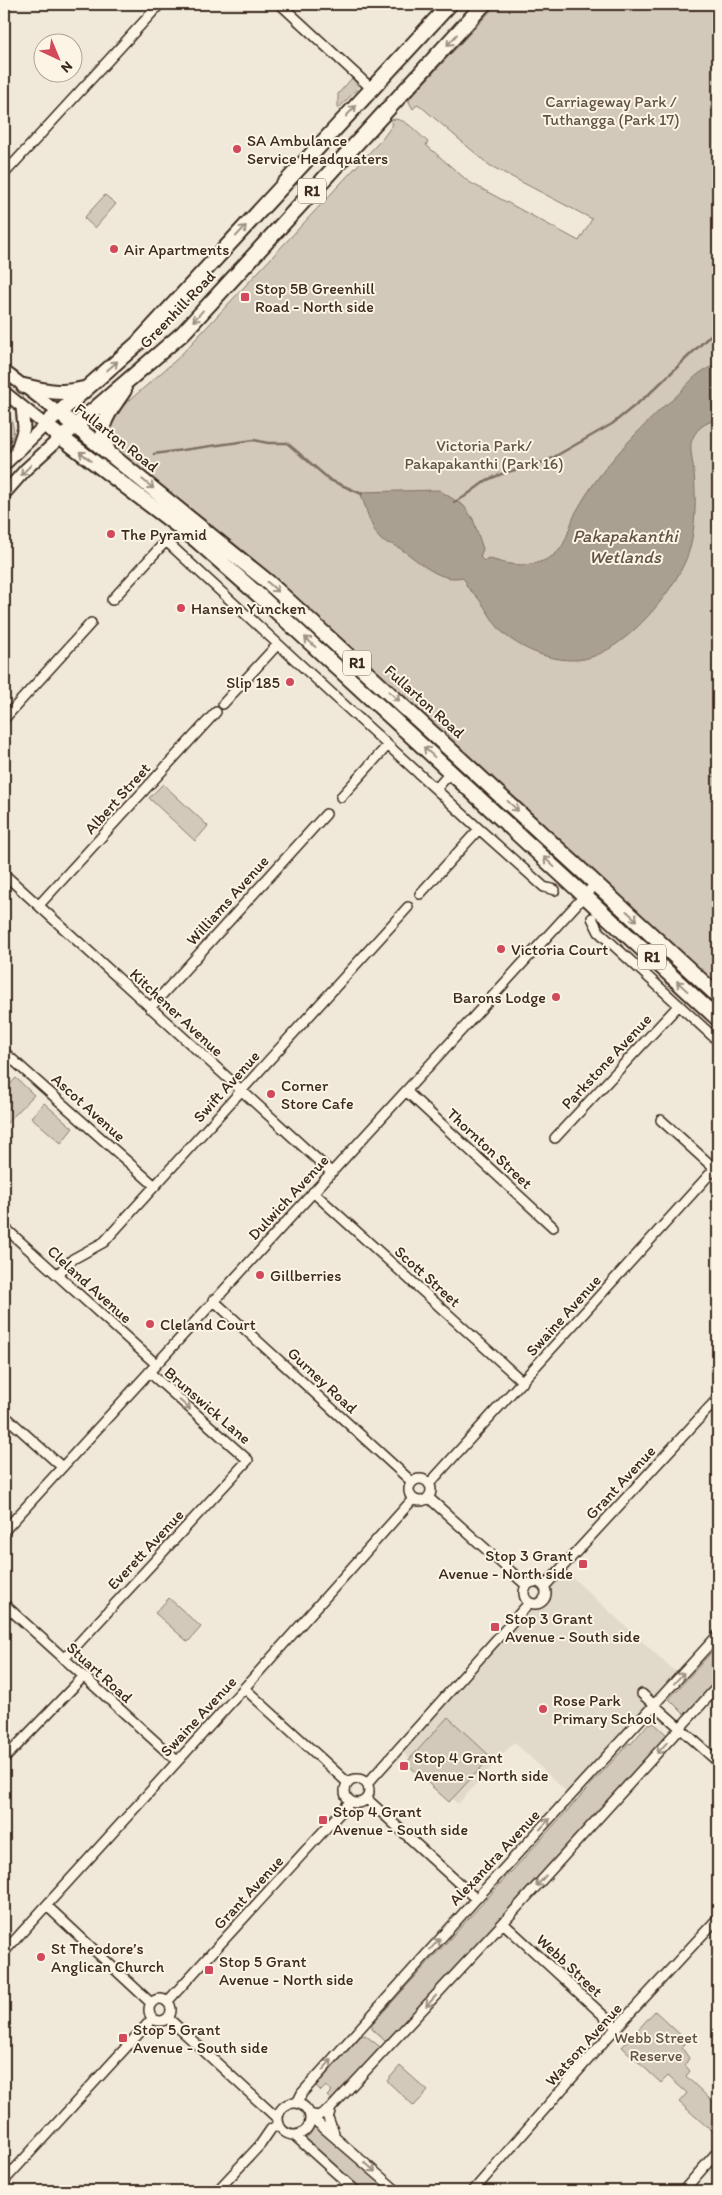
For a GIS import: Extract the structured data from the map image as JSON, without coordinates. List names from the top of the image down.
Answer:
{
  "streets": {
    "highway": ["R1", "Greenhill Road", "Fullarton Road"],
    "street": [
      "Albert Street",
      "Williams Avenue",
      "Kitchener Avenue",
      "Parkstone Avenue",
      "Swift Avenue",
      "Ascot Avenue",
      "Thornton Street",
      "Dulwich Avenue",
      "Scott Street",
      "Cleland Avenue",
      "Swaine Avenue",
      "Gurney Road",
      "Brunswick Lane",
      "Grant Avenue",
      "Everett Avenue",
      "Stuart Road",
      "Alexandra Avenue",
      "Webb Street",
      "Watson Avenue"
    ]
  },
  "crossings": [
    ["R1", "Greenhill Road"],
    ["R1", "Fullarton Road"],
    ["Greenhill Road", "Fullarton Road"],
    ["Fullarton Road", "Dulwich Avenue"],
    ["Albert Street", "Kitchener Avenue"],
    ["Williams Avenue", "Kitchener Avenue"],
    ["Kitchener Avenue", "Swift Avenue"],
    ["Kitchener Avenue", "Dulwich Avenue"],
    ["Swift Avenue", "Ascot Avenue"],
    ["Swift Avenue", "Cleland Avenue"],
    ["Thornton Street", "Dulwich Avenue"],
    ["Dulwich Avenue", "Scott Street"],
    ["Dulwich Avenue", "Cleland Avenue"],
    ["Dulwich Avenue", "Gurney Road"],
    ["Dulwich Avenue", "Brunswick Lane"],
    ["Scott Street", "Swaine Avenue"],
    ["Swaine Avenue", "Gurney Road"],
    ["Swaine Avenue", "Stuart Road"],
    ["Brunswick Lane", "Everett Avenue"],
    ["Everett Avenue", "Stuart Road"],
    ["Webb Street", "Watson Avenue"]
  ],
  "one_way": ["Brunswick Lane"],
  "water": ["Pakapakanthi Wetlands"],
  "parks": ["Carriageway Park / Tuthangga (Park 17)", "Victoria Park/ Pakapakanthi (Park 16)", "Webb Street Reserve"],
  "places": {
    "other": [
      "SA Ambulance Service Headquaters",
      "Air Apartments",
      "The Pyramid",
      "Hansen Yuncken",
      "Slip 185",
      "Victoria Court",
      "Barons Lodge",
      "Corner Store Cafe",
      "Gillberries",
      "Cleland Court",
      "Rose Park Primary School",
      "St Theodore’s Anglican Church"
    ],
    "transit": [
      "Stop 5B Greenhill Road - North side",
      "Stop 3 Grant Avenue - North side",
      "Stop 3 Grant Avenue - South side",
      "Stop 4 Grant Avenue - North side",
      "Stop 4 Grant Avenue - South side",
      "Stop 5 Grant Avenue - North side",
      "Stop 5 Grant Avenue - South side"
    ]
  },
  "north": "bottom right"
}
